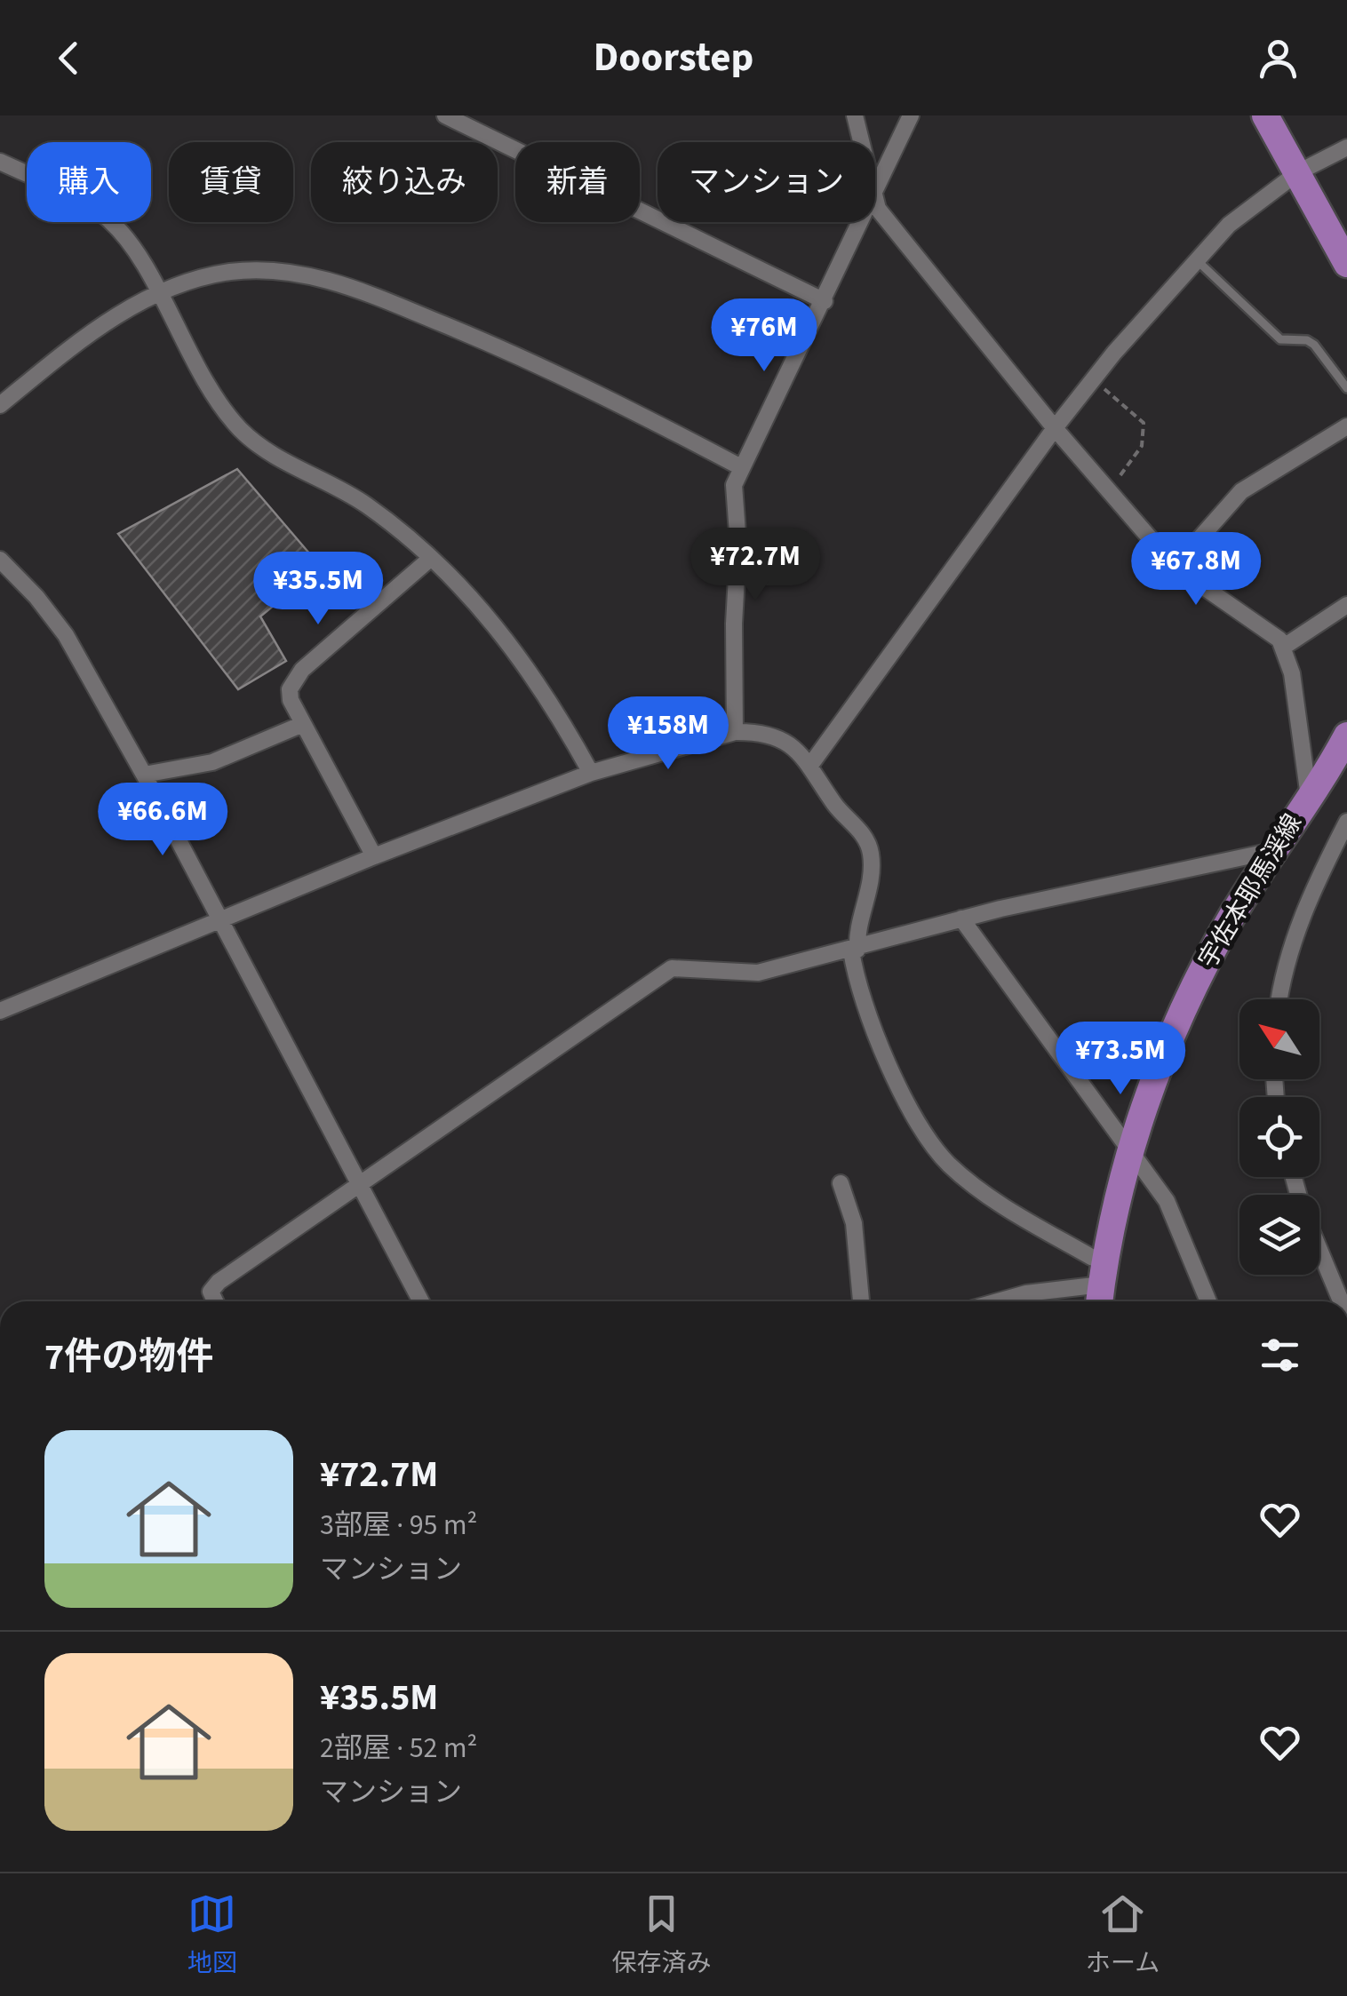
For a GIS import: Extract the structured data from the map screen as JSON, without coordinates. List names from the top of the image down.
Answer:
{
  "streets": {
    "main road": ["宇佐本耶馬渓線"]
  },
  "north": "top left",
  "page": {
    "header": "Doorstep",
    "chip": [
      "購入",
      "賃貸",
      "絞り込み",
      "新着",
      "マンション"
    ],
    "price": [
      "¥76M",
      "¥72.7M",
      "¥67.8M",
      "¥35.5M",
      "¥158M",
      "¥66.6M",
      "¥73.5M"
    ],
    "heading": "7件の物件",
    "list": [
      {
        "name": "¥72.7M",
        "note": "3部屋 · 95 m² · マンション"
      },
      {
        "name": "¥35.5M",
        "note": "2部屋 · 52 m² · マンション"
      }
    ],
    "tabs": ["地図", "保存済み", "ホーム"]
  }
}
